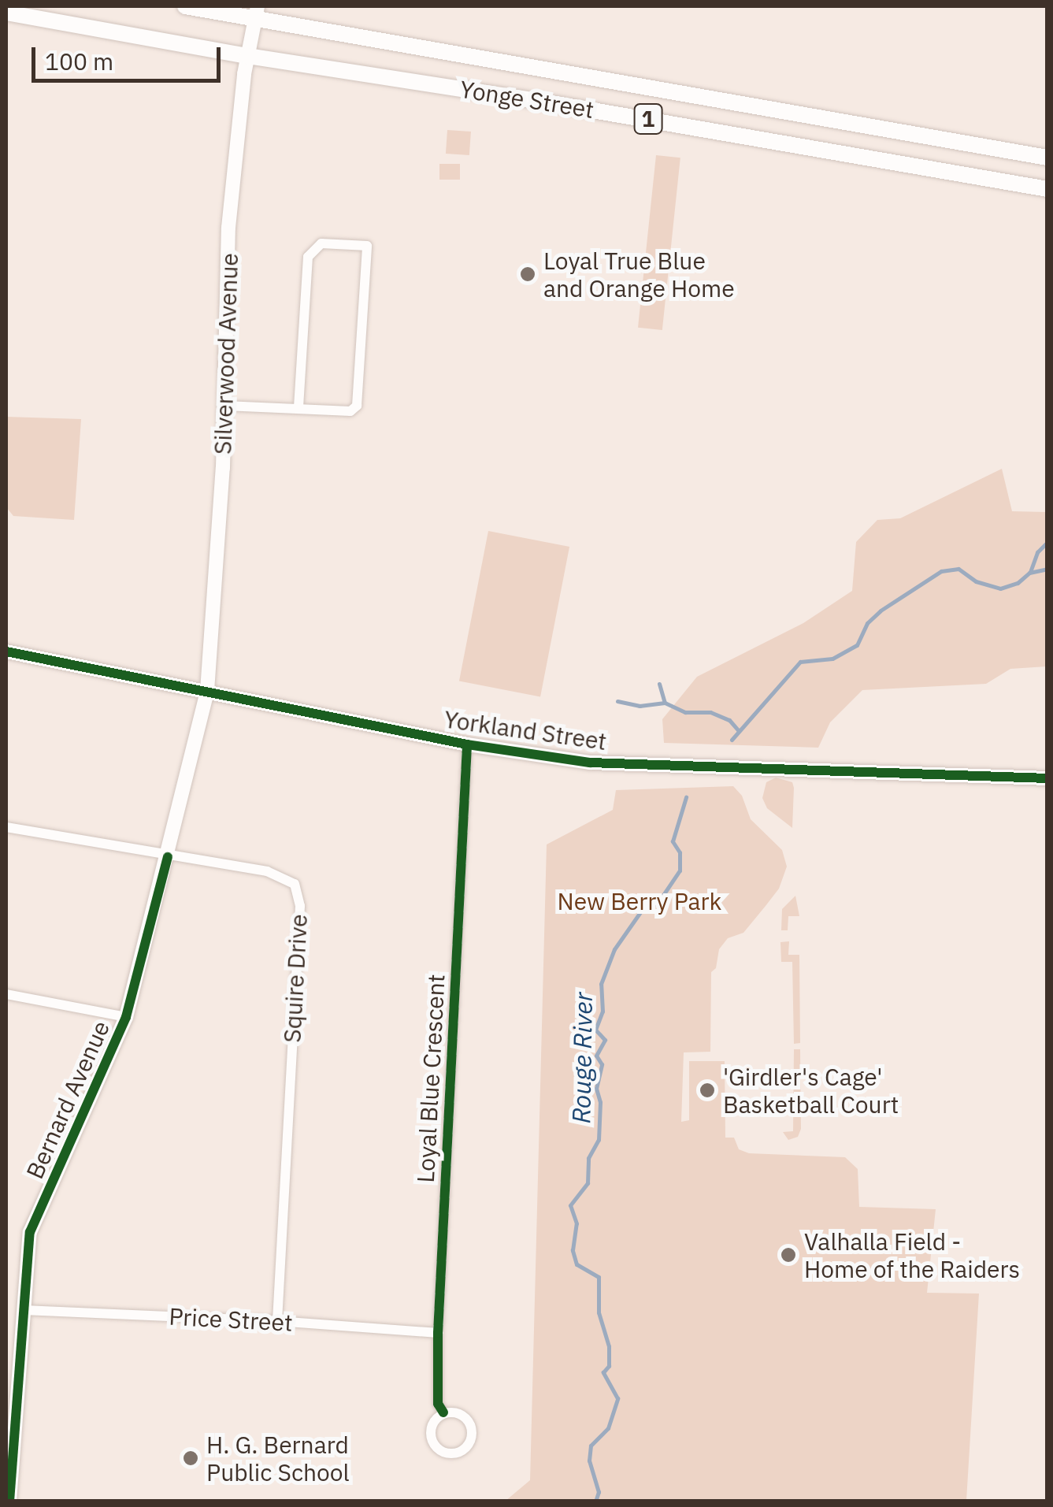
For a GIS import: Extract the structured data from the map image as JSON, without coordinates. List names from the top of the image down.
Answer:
{
  "streets": {
    "main road": ["Yonge Street", "1"],
    "street": [
      "Silverwood Avenue",
      "Yorkland Street",
      "Squire Drive",
      "Loyal Blue Crescent",
      "Bernard Avenue",
      "Price Street"
    ]
  },
  "crossings": [
    ["Yonge Street", "Silverwood Avenue"],
    ["Silverwood Avenue", "Yorkland Street"],
    ["Silverwood Avenue", "Bernard Avenue"],
    ["Yorkland Street", "Loyal Blue Crescent"],
    ["Yorkland Street", "Bernard Avenue"],
    ["Squire Drive", "Bernard Avenue"],
    ["Squire Drive", "Price Street"],
    ["Loyal Blue Crescent", "Price Street"],
    ["Bernard Avenue", "Price Street"]
  ],
  "water": ["Rouge River"],
  "parks": ["New Berry Park"],
  "places": [
    "Loyal True Blue and Orange Home",
    "'Girdler's Cage' Basketball Court",
    "Valhalla Field - Home of the Raiders",
    "H. G. Bernard Public School"
  ],
  "scale_bar": "100 m"
}
